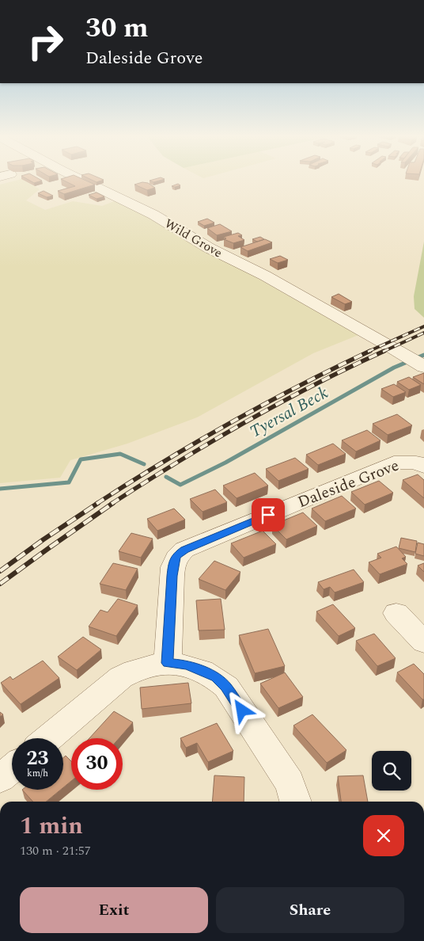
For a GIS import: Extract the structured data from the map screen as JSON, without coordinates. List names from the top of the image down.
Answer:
{
  "streets": {
    "street": ["Wild Grove", "Daleside Grove"]
  },
  "water": ["Tyersal Beck"],
  "page": {
    "turn": ["30 m", "Daleside Grove"],
    "speed": "23 km/h",
    "limit": "30",
    "heading": ["1 min", "130 m · 21:57"],
    "buttons": ["Exit", "Share"]
  }
}
